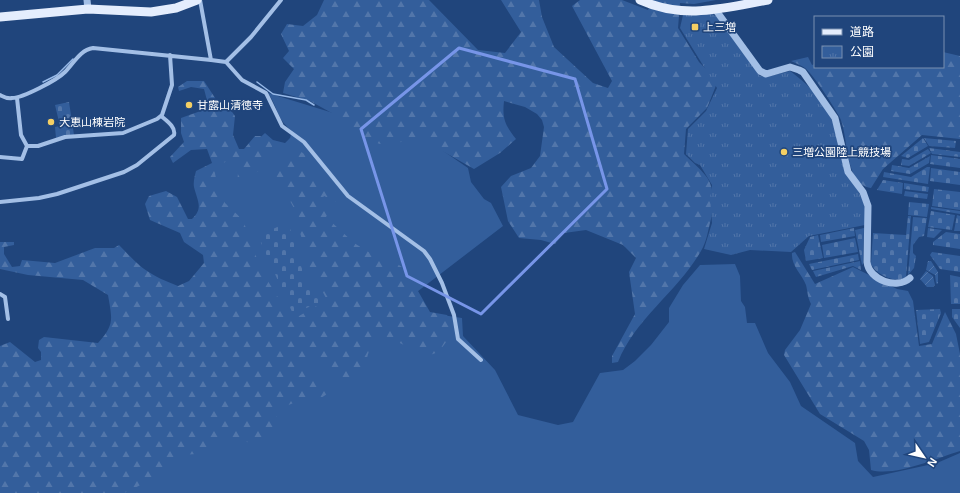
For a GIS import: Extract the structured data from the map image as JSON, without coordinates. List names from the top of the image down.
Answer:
{
  "places": {
    "transit": ["上三増"],
    "other": ["甘露山清徳寺", "大恵山棟岩院", "三増公園陸上競技場"]
  },
  "legend": ["道路", "公園"],
  "north": "bottom right"
}
